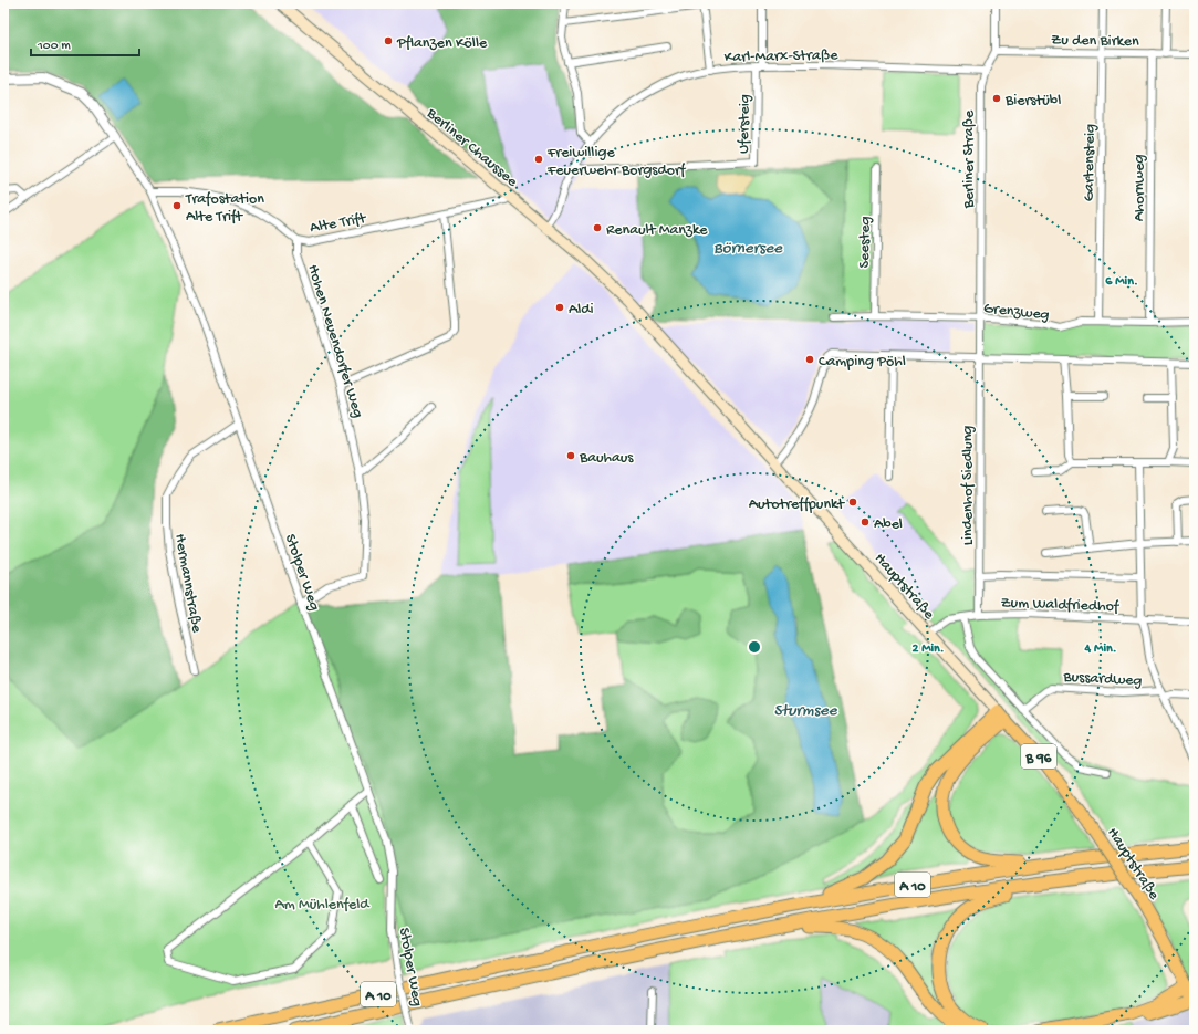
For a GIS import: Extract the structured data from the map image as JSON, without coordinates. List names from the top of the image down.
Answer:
{
  "streets": {
    "highway": ["A 10"],
    "main road": ["Berliner Chaussee", "Hauptstraße", "B 96"],
    "street": [
      "Zu den Birken",
      "Karl-Marx-Straße",
      "Ufersteig",
      "Berliner Straße",
      "Gartensteig",
      "Ahornweg",
      "Alte Trift",
      "Seesteg",
      "Grenzweg",
      "Hohen Neuendorfer Weg",
      "Lindenhof Siedlung",
      "Stolper Weg",
      "Hermannstraße",
      "Zum Waldfriedhof",
      "Bussardweg"
    ]
  },
  "crossings": [
    ["Zu den Birken", "Berliner Straße"],
    ["Zu den Birken", "Gartensteig"],
    ["Zu den Birken", "Ahornweg"],
    ["Karl-Marx-Straße", "Ufersteig"],
    ["Karl-Marx-Straße", "Berliner Chaussee"],
    ["Karl-Marx-Straße", "Berliner Straße"],
    ["Berliner Chaussee", "Alte Trift"],
    ["Berliner Chaussee", "Hauptstraße"],
    ["Berliner Straße", "Grenzweg"],
    ["Berliner Straße", "Lindenhof Siedlung"],
    ["Gartensteig", "Grenzweg"],
    ["Ahornweg", "Grenzweg"],
    ["Alte Trift", "Hohen Neuendorfer Weg"],
    ["Alte Trift", "Stolper Weg"],
    ["Seesteg", "Grenzweg"],
    ["Grenzweg", "Lindenhof Siedlung"],
    ["Hohen Neuendorfer Weg", "Stolper Weg"],
    ["Lindenhof Siedlung", "Zum Waldfriedhof"],
    ["Stolper Weg", "Hermannstraße"],
    ["Hauptstraße", "Zum Waldfriedhof"]
  ],
  "water": ["Börnersee", "Sturmsee"],
  "parks": ["Am Mühlenfeld"],
  "places": [
    "Pflanzen Kölle",
    "Bierstübl",
    "Freiwillige Feuerwehr Borgsdorf",
    "Trafostation Alte Trift",
    "Renault Manzke",
    "Aldi",
    "Camping Pöhl",
    "Bauhaus",
    "Autotreffpunkt",
    "Abel"
  ],
  "scale_bar": "100 m",
  "rings": ["6 Min.", "2 Min.", "4 Min."]
}
